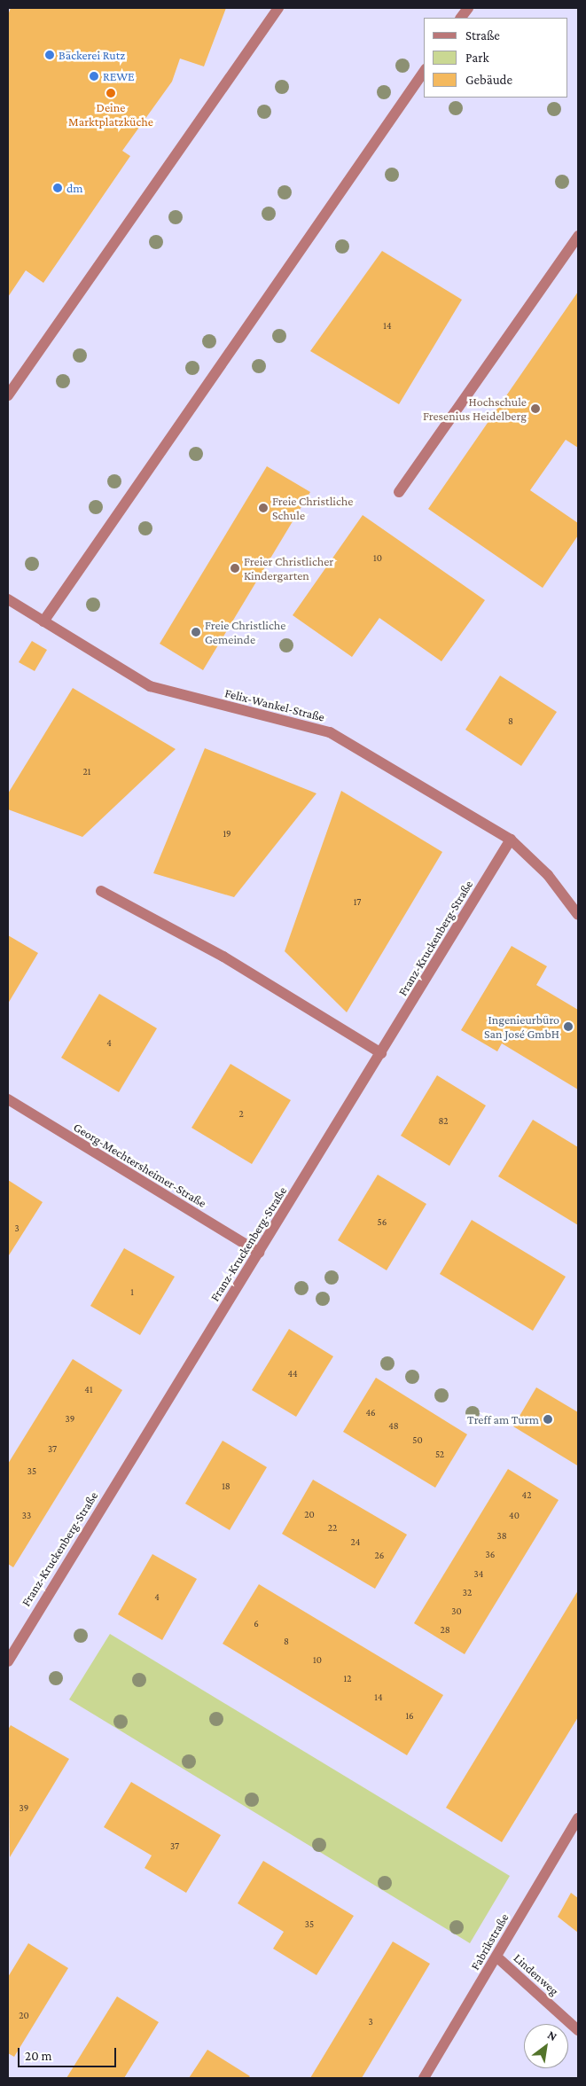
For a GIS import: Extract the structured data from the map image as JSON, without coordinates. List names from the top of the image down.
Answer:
{
  "streets": {
    "street": [
      "Felix-Wankel-Straße",
      "Franz-Kruckenberg-Straße",
      "Georg-Mechtersheimer-Straße",
      "Fabrikstraße",
      "Lindenweg"
    ]
  },
  "crossings": [
    ["Felix-Wankel-Straße", "Franz-Kruckenberg-Straße"],
    ["Franz-Kruckenberg-Straße", "Georg-Mechtersheimer-Straße"],
    ["Fabrikstraße", "Lindenweg"]
  ],
  "places": [
    "Bäckerei Rutz",
    "REWE",
    "Deine Marktplatzküche",
    "dm",
    "Hochschule Fresenius Heidelberg",
    "Freie Christliche Schule",
    "Freier Christlicher Kindergarten",
    "Freie Christliche Gemeinde",
    "Ingenieurbüro San José GmbH",
    "Treff am Turm"
  ],
  "house_numbers": [
    "14",
    "10",
    "8",
    "21",
    "19",
    "17",
    "4",
    "2",
    "82",
    "56",
    "3",
    "1",
    "44",
    "41",
    "46",
    "39",
    "48",
    "50",
    "37",
    "52",
    "35",
    "18",
    "42",
    "20",
    "33",
    "40",
    "22",
    "38",
    "24",
    "36",
    "26",
    "34",
    "32",
    "4",
    "30",
    "6",
    "28",
    "8",
    "10",
    "12",
    "14",
    "16",
    "39",
    "37",
    "35",
    "20",
    "3"
  ],
  "legend": ["Straße", "Park", "Gebäude"],
  "scale_bar": "20 m",
  "north": "top right"
}
